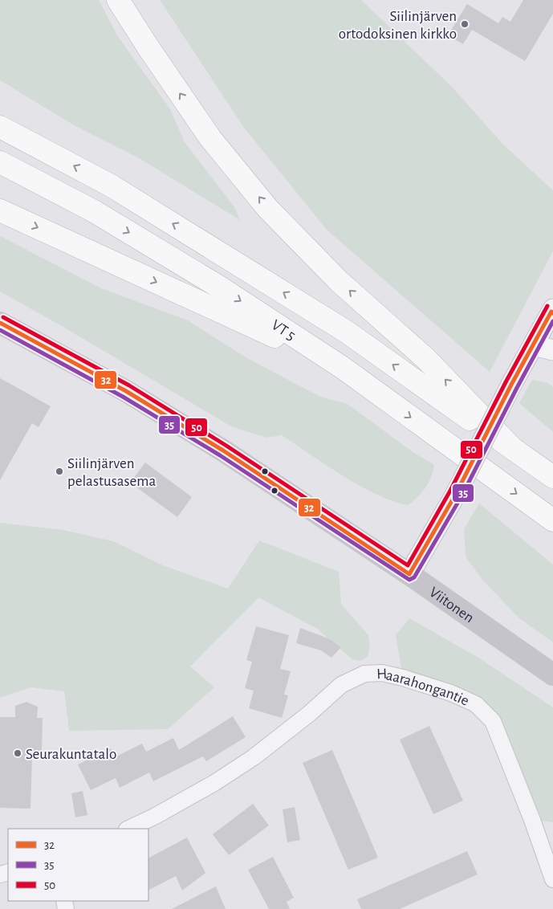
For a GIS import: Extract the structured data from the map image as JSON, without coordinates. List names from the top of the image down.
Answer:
{
  "streets": {
    "highway": ["VT 5"],
    "main road": ["Viitonen"],
    "street": ["Haarahongantie"]
  },
  "places": ["Siilinjärven ortodoksinen kirkko", "Siilinjärven pelastusasema", "Seurakuntatalo"],
  "lines": ["transit line 50", "transit line 32", "transit line 35"],
  "legend": ["32", "35", "50"]
}
